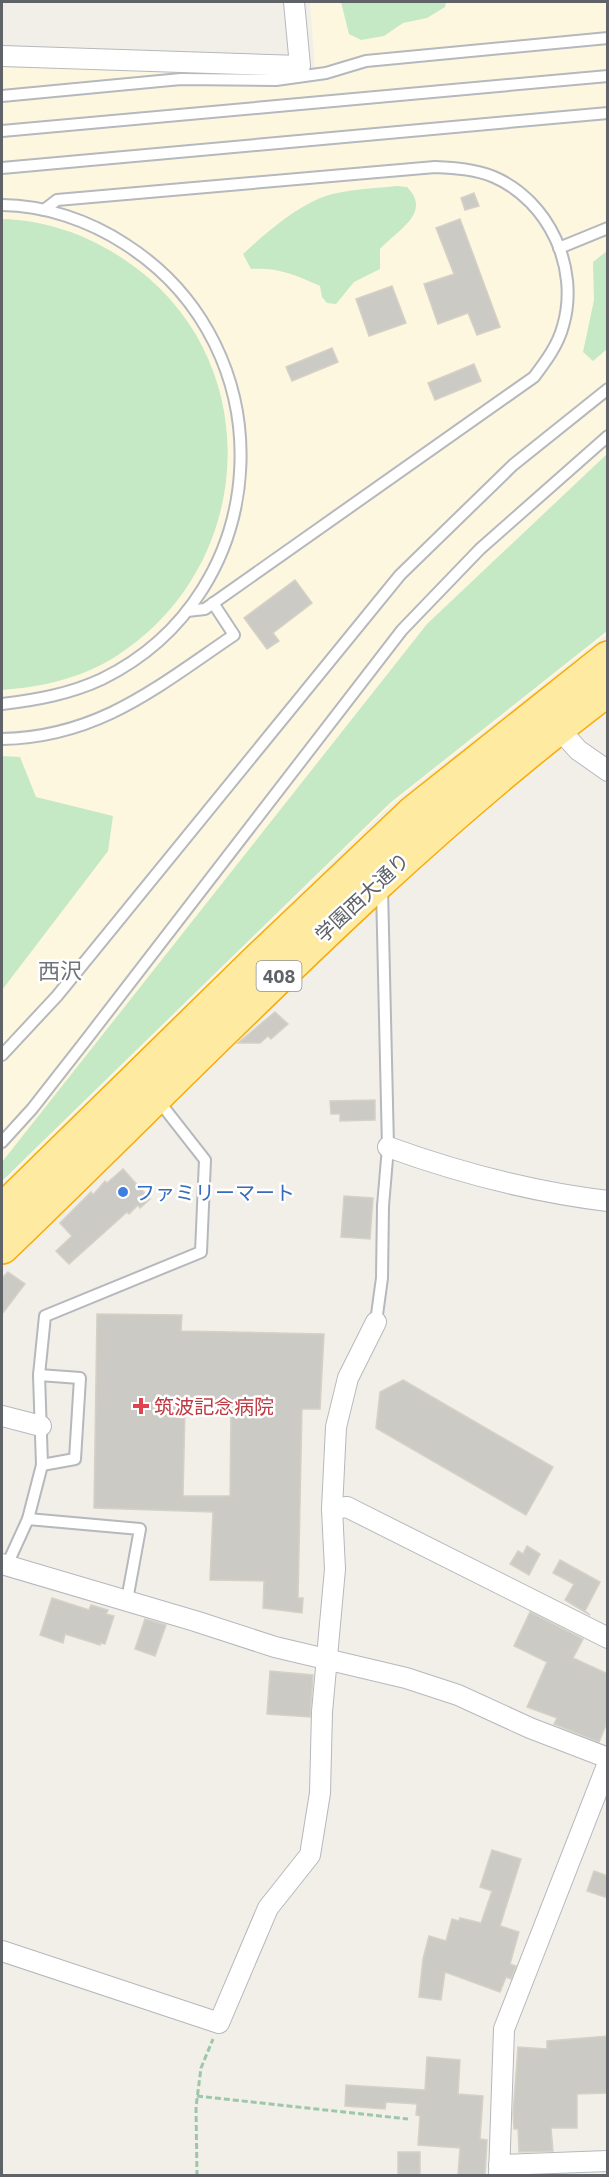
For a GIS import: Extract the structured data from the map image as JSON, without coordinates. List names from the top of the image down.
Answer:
{
  "streets": {
    "highway": ["学園西大通り", "408"]
  },
  "districts": ["西沢"],
  "places": {
    "other": ["ファミリーマート"],
    "health": ["筑波記念病院"]
  }
}
